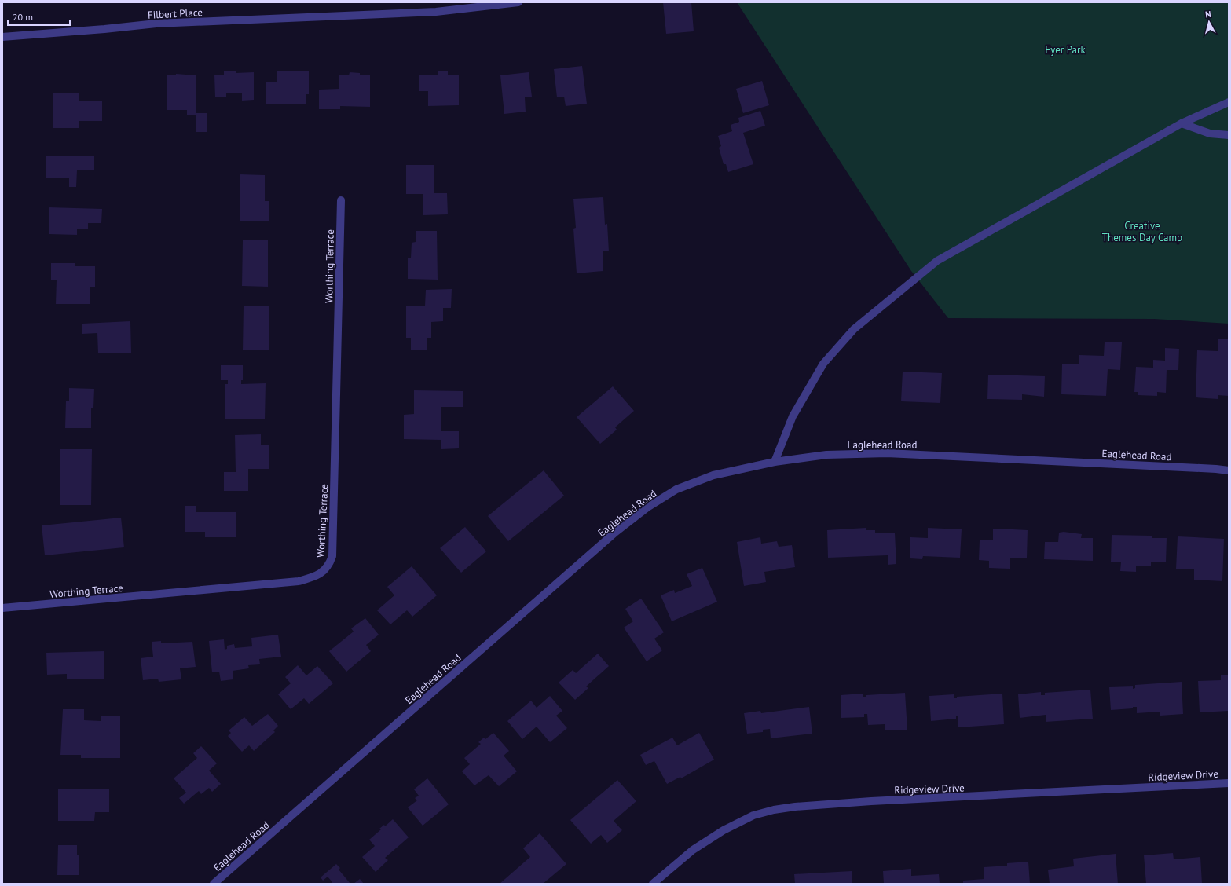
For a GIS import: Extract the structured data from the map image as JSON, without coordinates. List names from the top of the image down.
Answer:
{
  "streets": {
    "street": [
      "Filbert Place",
      "Worthing Terrace",
      "Eaglehead Road",
      "Ridgeview Drive"
    ]
  },
  "parks": ["Eyer Park", "Creative Themes Day Camp"],
  "scale_bar": "20 m",
  "north": "top"
}
